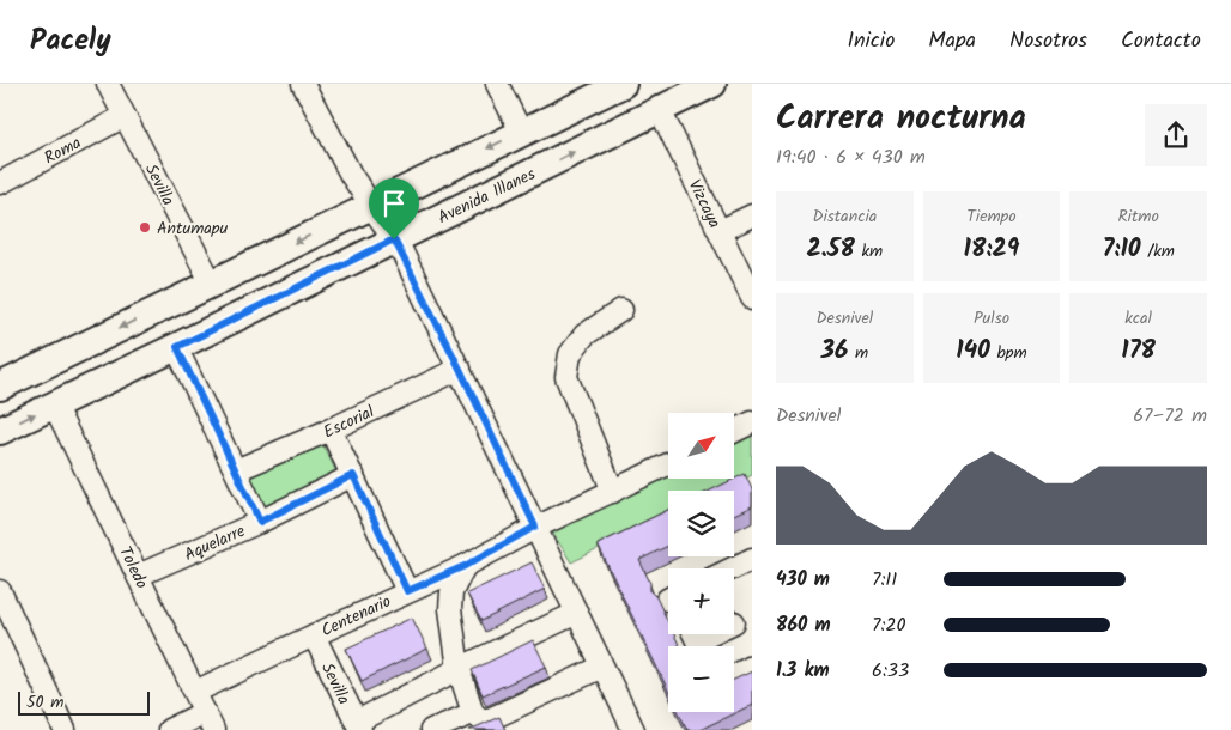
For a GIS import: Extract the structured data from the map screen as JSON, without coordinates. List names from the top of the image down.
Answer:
{
  "streets": {
    "main road": ["Avenida Illanes"],
    "street": [
      "Roma",
      "Sevilla",
      "Vizcaya",
      "Escorial",
      "Aquelarre",
      "Toledo",
      "Centenario"
    ]
  },
  "crossings": [
    ["Roma", "Sevilla"],
    ["Sevilla", "Centenario"],
    ["Avenida Illanes", "Vizcaya"],
    ["Avenida Illanes", "Toledo"],
    ["Aquelarre", "Toledo"],
    ["Toledo", "Centenario"]
  ],
  "places": ["Antumapu"],
  "scale_bar": "50 m",
  "north": "top right",
  "page": {
    "header": "Pacely",
    "nav": [
      "Inicio",
      "Mapa",
      "Nosotros",
      "Contacto"
    ],
    "heading": ["Carrera nocturna", "19:40 · 6 × 430 m"],
    "stats": [
      ["Distancia", "2.58 km"],
      ["Tiempo", "18:29"],
      ["Ritmo", "7:10 /km"],
      ["Desnivel", "36 m"],
      ["Pulso", "140 bpm"],
      ["kcal", "178"]
    ],
    "chart": ["Desnivel", "67–72 m"],
    "map_buttons": ["+", "−"],
    "list": [
      {
        "name": "430 m",
        "note": "7:11"
      },
      {
        "name": "860 m",
        "note": "7:20"
      },
      {
        "name": "1.3 km",
        "note": "6:33"
      }
    ],
    "scale": "50 m"
  }
}
